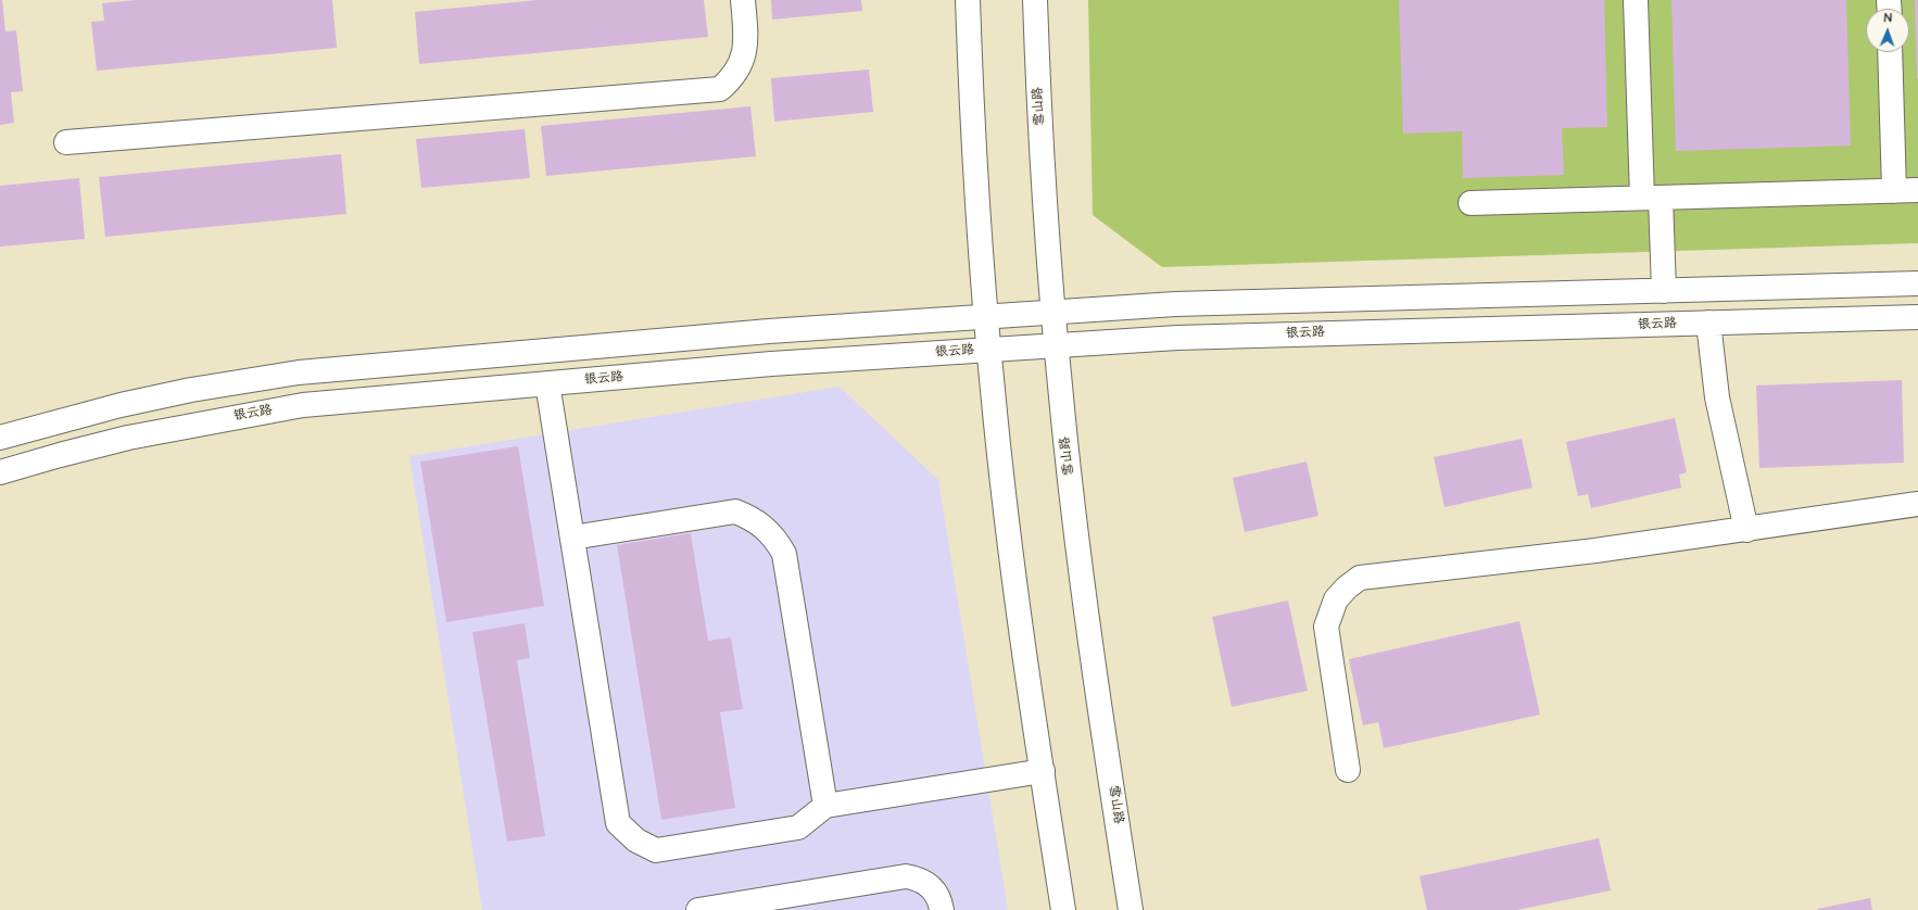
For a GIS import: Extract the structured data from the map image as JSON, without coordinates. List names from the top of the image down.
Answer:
{
  "streets": {
    "street": ["雪山路", "银云路"]
  },
  "crossings": [
    ["雪山路", "银云路"]
  ],
  "north": "top"
}
